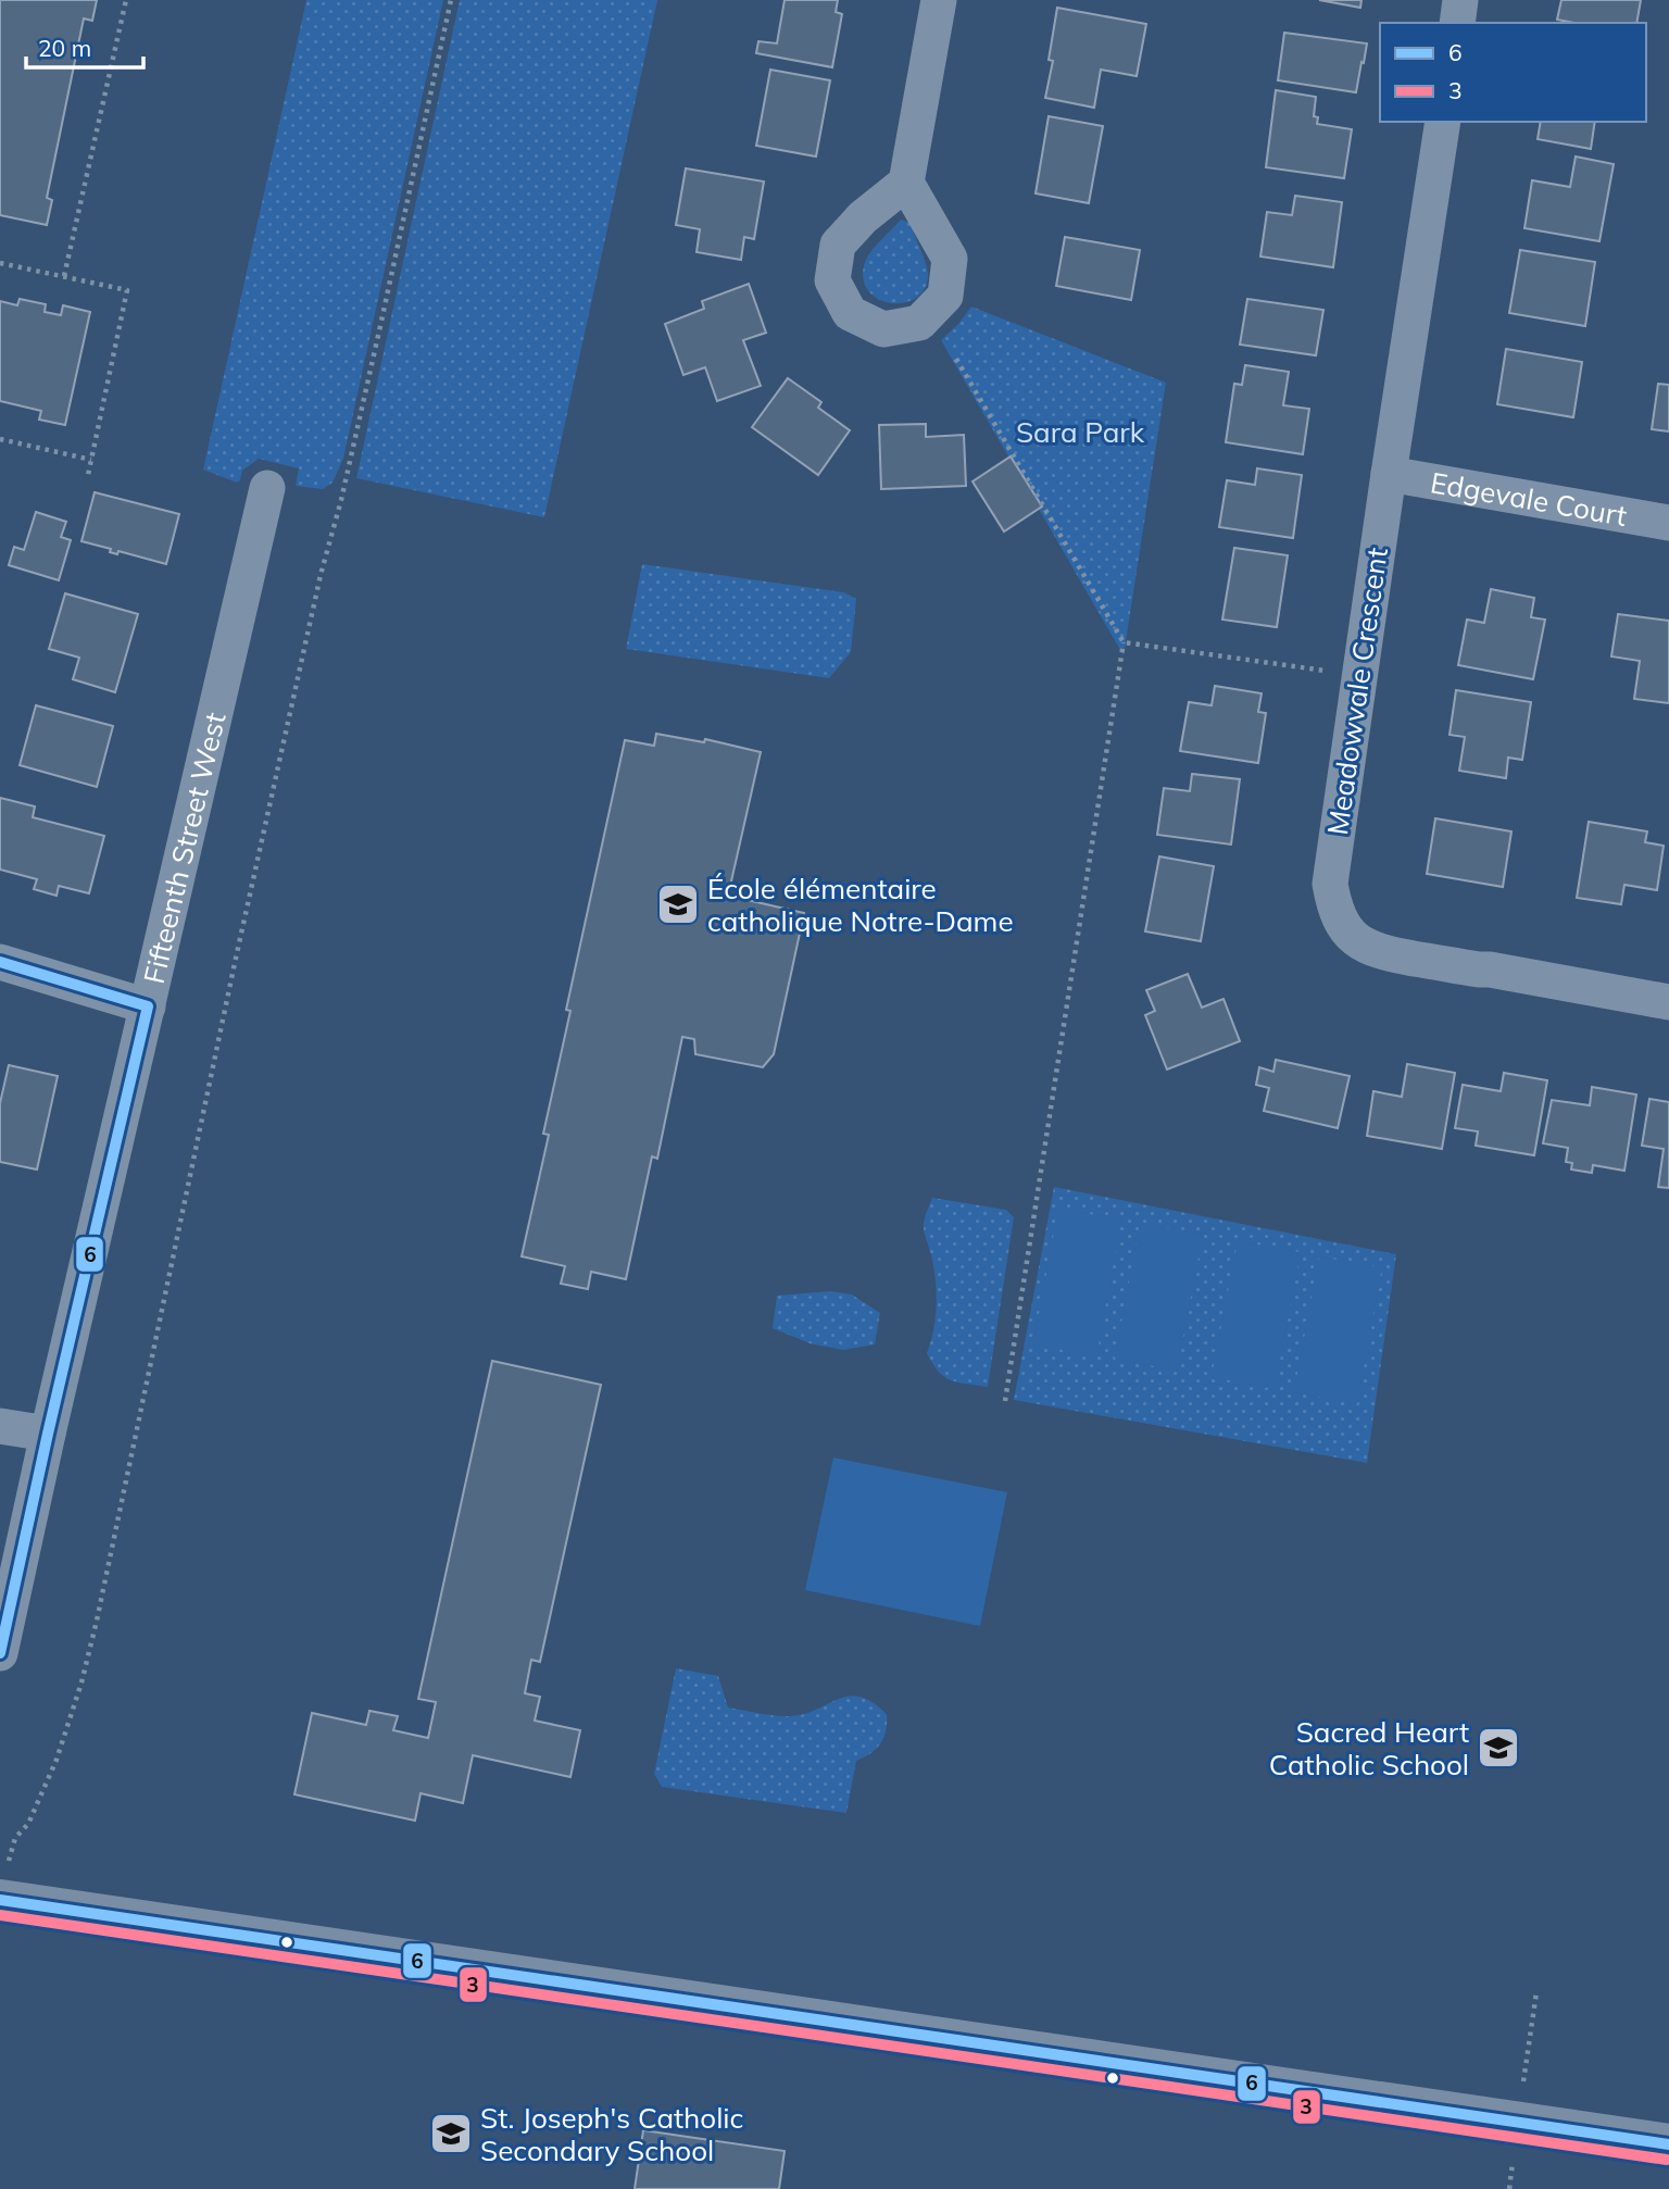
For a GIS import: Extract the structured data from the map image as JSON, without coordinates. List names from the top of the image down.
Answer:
{
  "streets": {
    "street": ["Edgevale Court", "Meadowvale Crescent", "Fifteenth Street West"]
  },
  "crossings": [
    ["Edgevale Court", "Meadowvale Crescent"]
  ],
  "parks": ["Sara Park"],
  "places": {
    "school or university": ["École élémentaire catholique Notre-Dame", "Sacred Heart Catholic School", "St. Joseph's Catholic Secondary School"]
  },
  "lines": ["transit line 6", "transit line 3"],
  "legend": ["6", "3"],
  "scale_bar": "20 m"
}
